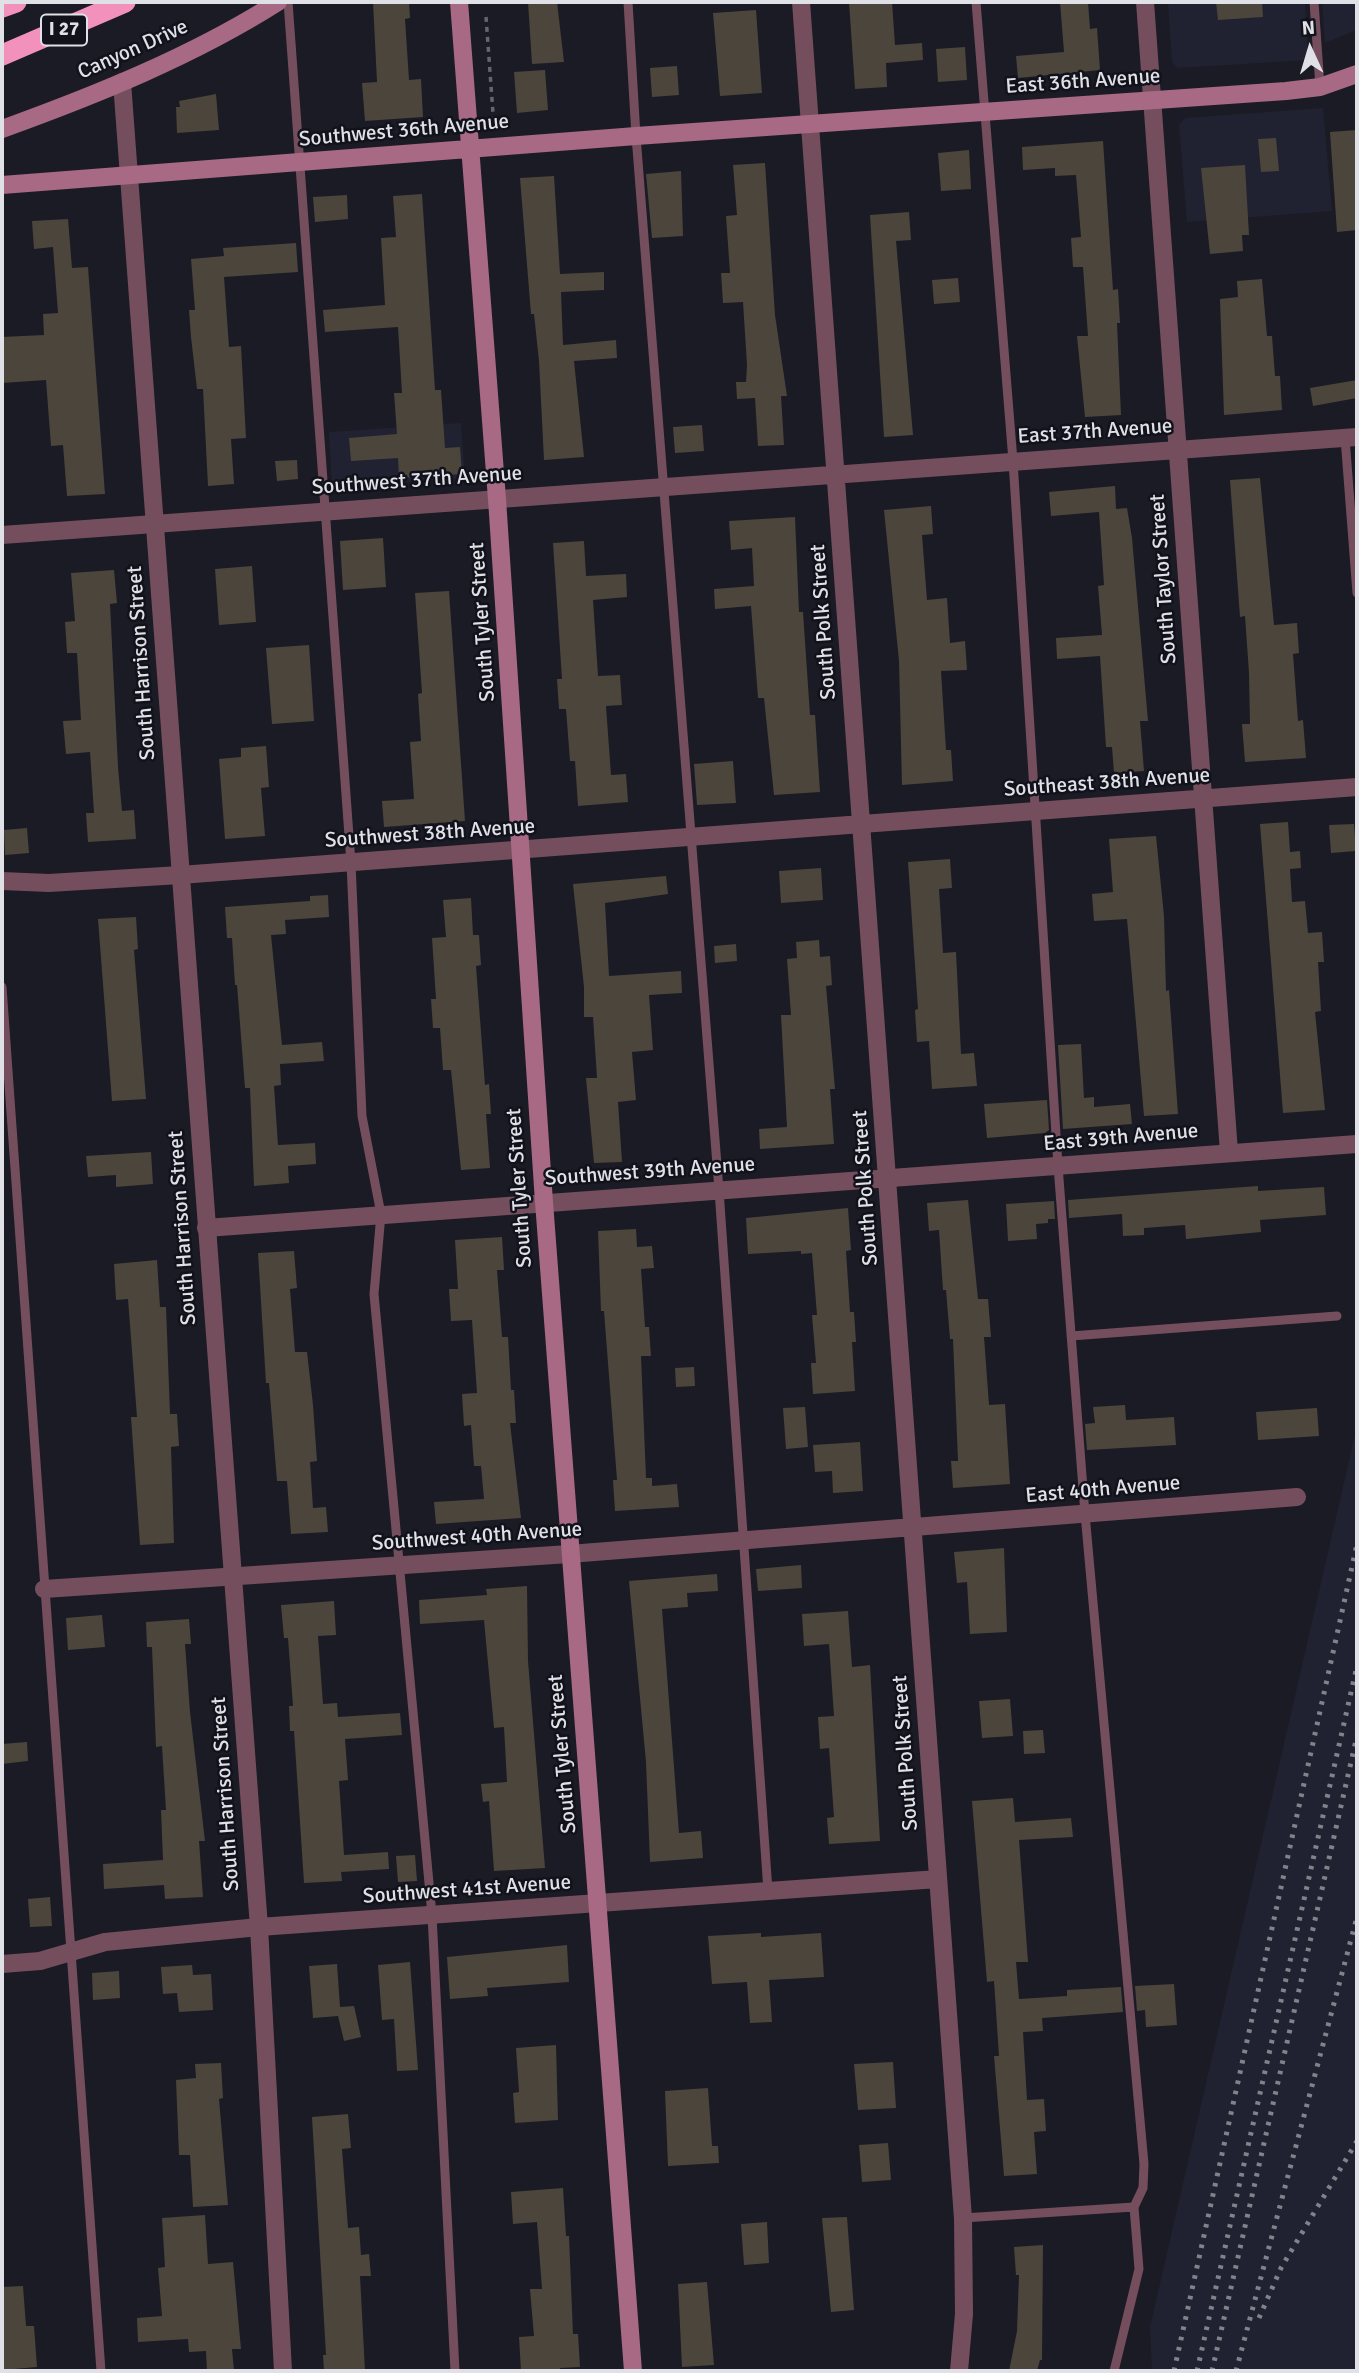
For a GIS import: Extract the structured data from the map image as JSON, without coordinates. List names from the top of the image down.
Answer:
{
  "streets": {
    "highway": ["I 27"],
    "main road": [
      "Canyon Drive",
      "East 36th Avenue",
      "Southwest 36th Avenue",
      "South Tyler Street"
    ],
    "street": [
      "East 37th Avenue",
      "Southwest 37th Avenue",
      "South Taylor Street",
      "South Polk Street",
      "South Harrison Street",
      "Southeast 38th Avenue",
      "Southwest 38th Avenue",
      "East 39th Avenue",
      "Southwest 39th Avenue",
      "East 40th Avenue",
      "Southwest 40th Avenue",
      "Southwest 41st Avenue"
    ]
  },
  "crossings": [
    ["Canyon Drive", "South Harrison Street"],
    ["East 36th Avenue", "Southwest 36th Avenue"],
    ["East 36th Avenue", "South Taylor Street"],
    ["East 36th Avenue", "South Polk Street"],
    ["Southwest 36th Avenue", "South Tyler Street"],
    ["Southwest 36th Avenue", "South Polk Street"],
    ["Southwest 36th Avenue", "South Harrison Street"],
    ["East 37th Avenue", "Southwest 37th Avenue"],
    ["East 37th Avenue", "South Taylor Street"],
    ["East 37th Avenue", "South Polk Street"],
    ["Southwest 37th Avenue", "South Tyler Street"],
    ["Southwest 37th Avenue", "South Polk Street"],
    ["Southwest 37th Avenue", "South Harrison Street"],
    ["South Taylor Street", "Southeast 38th Avenue"],
    ["South Taylor Street", "East 39th Avenue"],
    ["South Tyler Street", "Southwest 38th Avenue"],
    ["South Tyler Street", "Southwest 39th Avenue"],
    ["South Tyler Street", "Southwest 40th Avenue"],
    ["South Tyler Street", "Southwest 41st Avenue"],
    ["South Polk Street", "Southeast 38th Avenue"],
    ["South Polk Street", "Southwest 38th Avenue"],
    ["South Polk Street", "East 39th Avenue"],
    ["South Polk Street", "Southwest 39th Avenue"],
    ["South Polk Street", "East 40th Avenue"],
    ["South Polk Street", "Southwest 40th Avenue"],
    ["South Polk Street", "Southwest 41st Avenue"],
    ["South Harrison Street", "Southwest 38th Avenue"],
    ["South Harrison Street", "Southwest 39th Avenue"],
    ["South Harrison Street", "Southwest 40th Avenue"],
    ["South Harrison Street", "Southwest 41st Avenue"],
    ["Southeast 38th Avenue", "Southwest 38th Avenue"],
    ["East 39th Avenue", "Southwest 39th Avenue"],
    ["East 40th Avenue", "Southwest 40th Avenue"]
  ],
  "north": "top"
}
